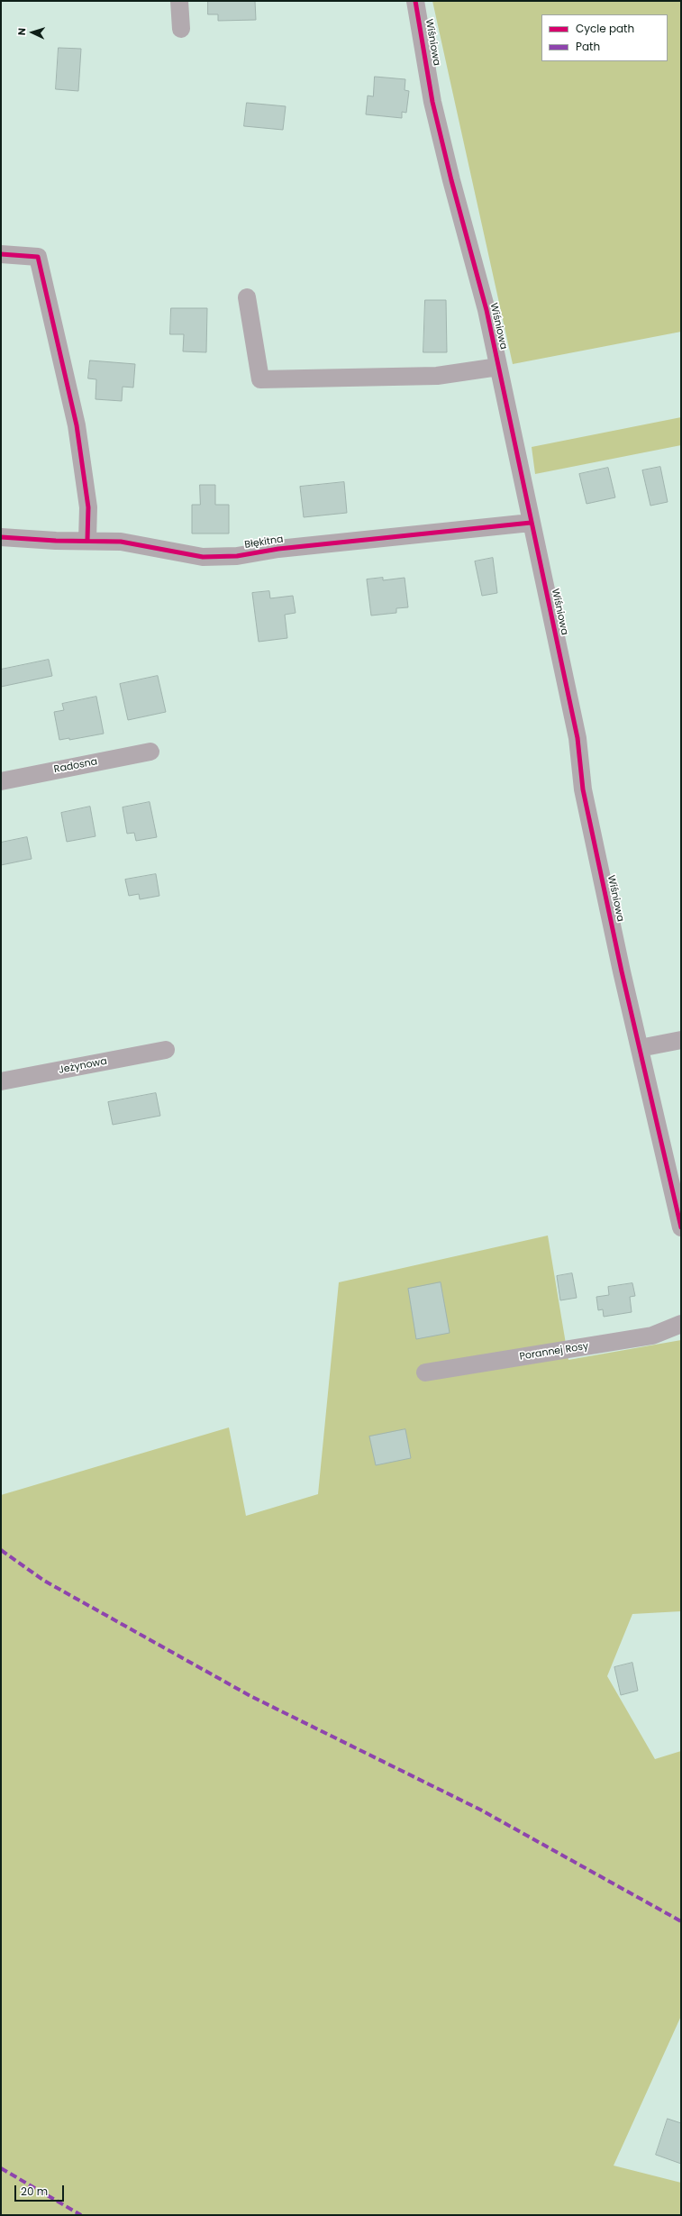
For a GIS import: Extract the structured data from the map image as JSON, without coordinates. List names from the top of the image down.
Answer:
{
  "streets": {
    "street": [
      "Wiśniowa",
      "Błękitna",
      "Radosna",
      "Jeżynowa",
      "Porannej Rosy"
    ]
  },
  "crossings": [
    ["Wiśniowa", "Błękitna"]
  ],
  "legend": ["Cycle path", "Path"],
  "scale_bar": "20 m",
  "north": "left"
}
